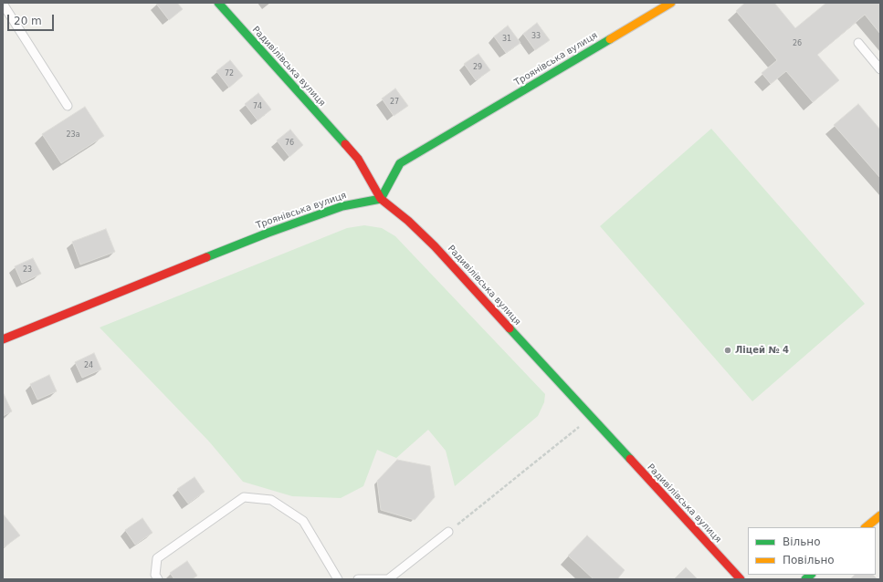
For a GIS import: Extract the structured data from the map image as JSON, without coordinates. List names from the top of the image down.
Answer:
{
  "streets": {
    "street": ["Троянівська вулиця", "Радивілівська вулиця"]
  },
  "crossings": [
    ["Троянівська вулиця", "Радивілівська вулиця"]
  ],
  "places": ["Ліцей № 4"],
  "house_numbers": [
    "33",
    "31",
    "26",
    "29",
    "72",
    "27",
    "74",
    "23а",
    "76",
    "23",
    "24"
  ],
  "legend": ["Вільно", "Повільно"],
  "scale_bar": "20 m"
}
